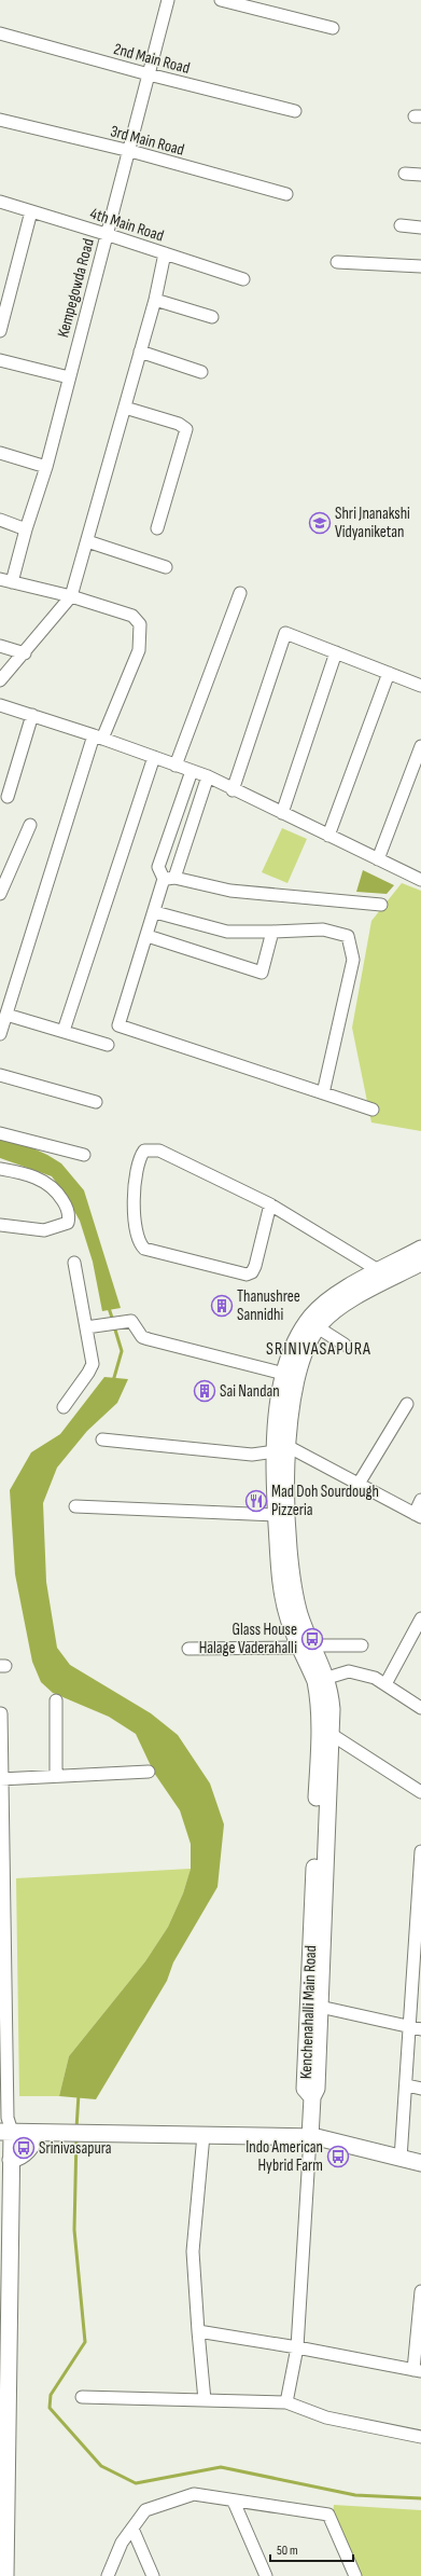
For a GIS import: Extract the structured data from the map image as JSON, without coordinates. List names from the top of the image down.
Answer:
{
  "streets": {
    "main road": ["Kenchenahalli Main Road"],
    "street": [
      "2nd Main Road",
      "3rd Main Road",
      "4th Main Road",
      "Kempegowda Road"
    ]
  },
  "crossings": [
    ["2nd Main Road", "Kempegowda Road"],
    ["3rd Main Road", "Kempegowda Road"],
    ["4th Main Road", "Kempegowda Road"]
  ],
  "districts": ["SRINIVASAPURA"],
  "places": {
    "school or university": ["Shri Jnanakshi Vidyaniketan"],
    "building": ["Thanushree Sannidhi", "Sai Nandan"],
    "restaurant": ["Mad Doh Sourdough Pizzeria"],
    "bus stop": ["Glass House Halage Vaderahalli", "Srinivasapura", "Indo American Hybrid Farm"]
  },
  "scale_bar": "50 m"
}
